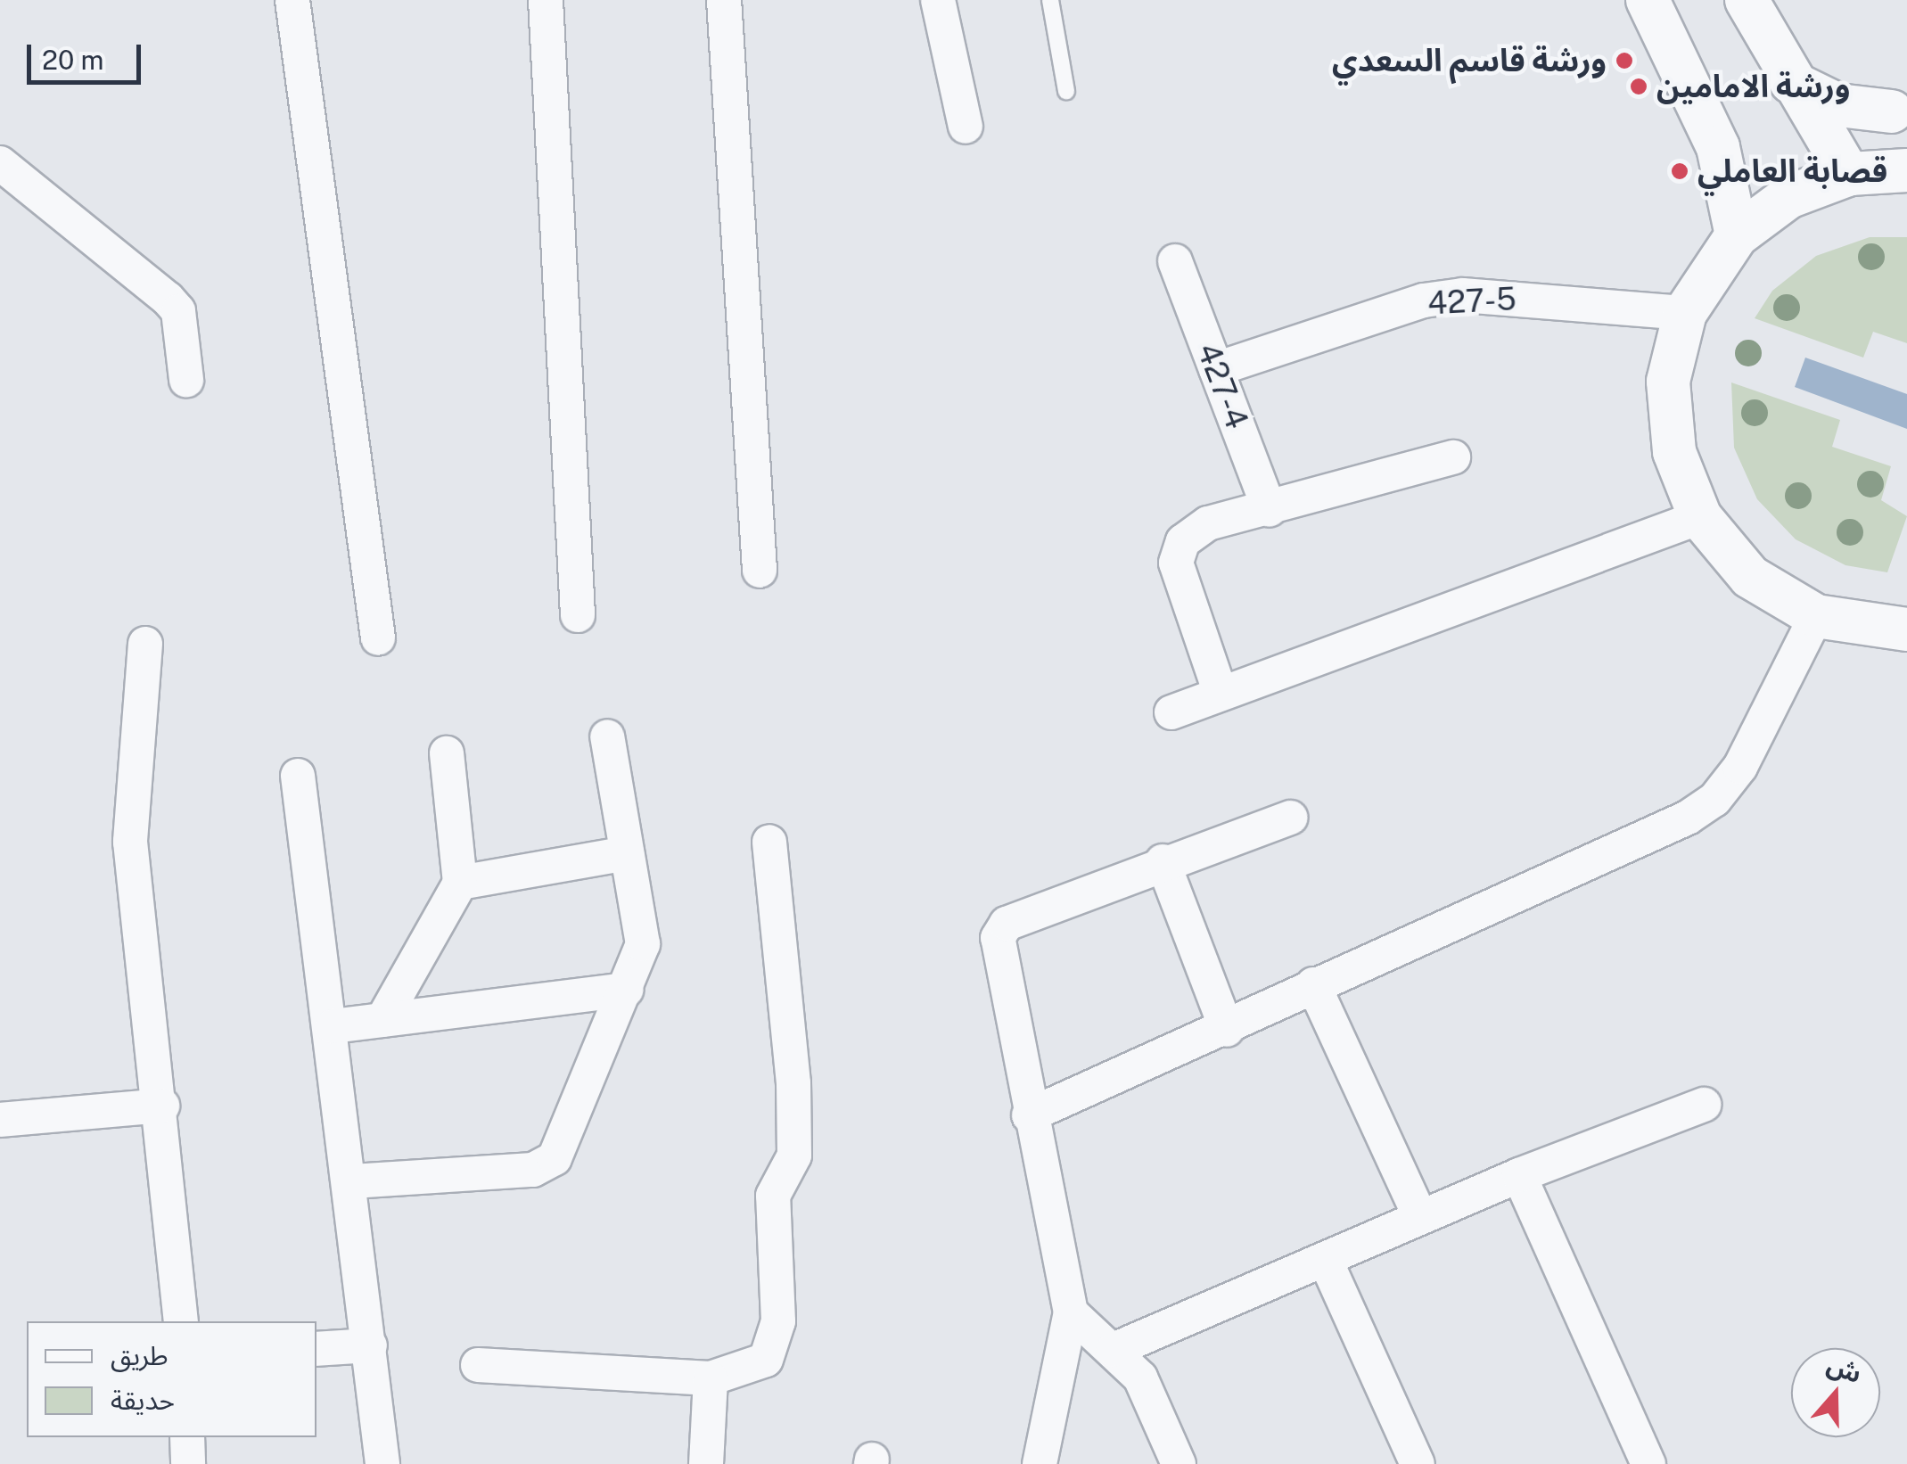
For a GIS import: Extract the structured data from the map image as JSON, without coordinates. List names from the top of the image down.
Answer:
{
  "streets": {
    "street": ["427-5", "427-4"]
  },
  "crossings": [
    ["427-5", "427-4"]
  ],
  "places": ["ورشة قاسم السعدي", "ورشة الامامين", "قصابة العاملي"],
  "legend": ["طريق", "حديقة"],
  "scale_bar": "20 m",
  "north": "top"
}
